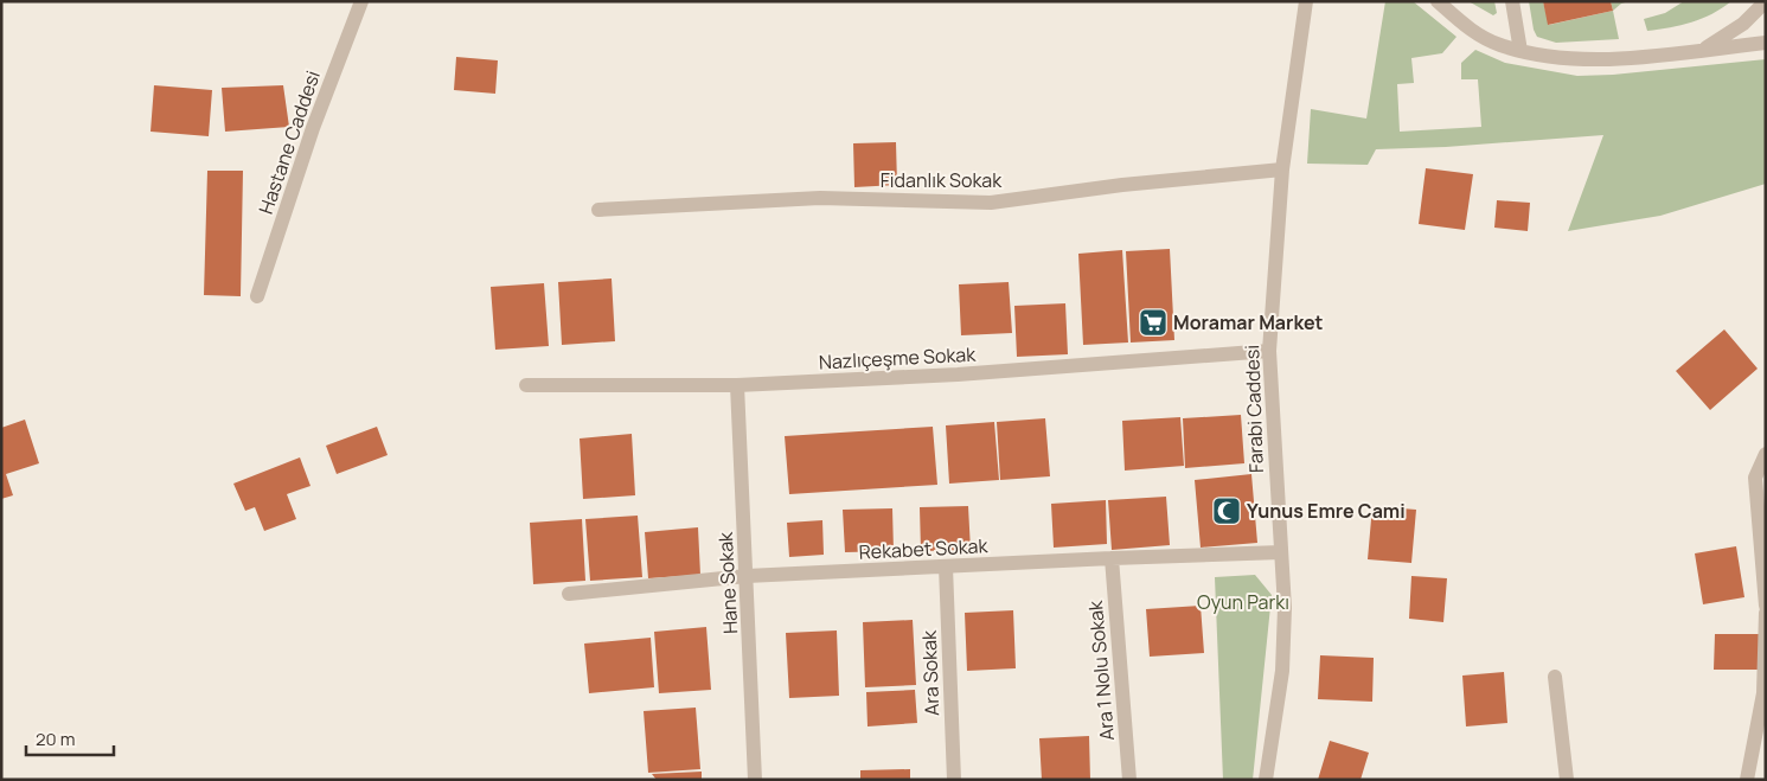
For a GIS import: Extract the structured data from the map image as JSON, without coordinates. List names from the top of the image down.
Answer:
{
  "streets": {
    "street": [
      "Hastane Caddesi",
      "Fidanlık Sokak",
      "Nazlıçeşme Sokak",
      "Farabi Caddesi",
      "Rekabet Sokak",
      "Hane Sokak",
      "Ara 1 Nolu Sokak",
      "Ara Sokak"
    ]
  },
  "crossings": [
    ["Fidanlık Sokak", "Farabi Caddesi"],
    ["Nazlıçeşme Sokak", "Farabi Caddesi"],
    ["Nazlıçeşme Sokak", "Hane Sokak"],
    ["Farabi Caddesi", "Rekabet Sokak"],
    ["Rekabet Sokak", "Hane Sokak"],
    ["Rekabet Sokak", "Ara 1 Nolu Sokak"],
    ["Rekabet Sokak", "Ara Sokak"]
  ],
  "parks": ["Oyun Parkı"],
  "places": {
    "supermarket": ["Moramar Market"],
    "mosque": ["Yunus Emre Cami"]
  },
  "scale_bar": "20 m"
}
